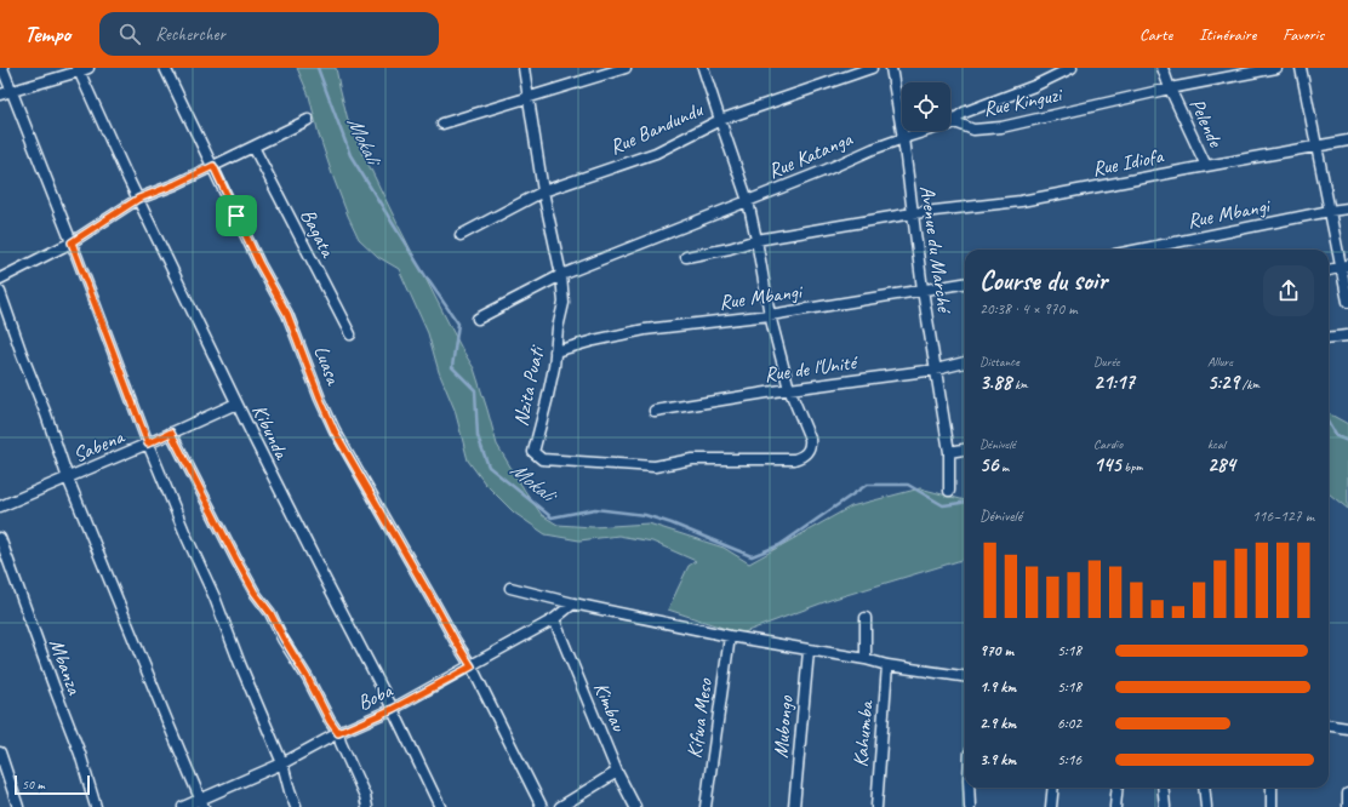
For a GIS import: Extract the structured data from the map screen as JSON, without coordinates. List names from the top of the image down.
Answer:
{
  "streets": {
    "street": [
      "Rue Kinguzi",
      "Pelende",
      "Rue Bandundu",
      "Rue Katanga",
      "Rue Idiofa",
      "Rue Mbangi",
      "Bagata",
      "Avenue du Marché",
      "Luasa",
      "Rue de l'Unité",
      "Nzita Puati",
      "Kibunda",
      "Sabena",
      "Mbanza",
      "Boba",
      "Kimbau",
      "Kifwa Meso",
      "Mubongo",
      "Kahumba"
    ]
  },
  "crossings": [
    ["Rue Kinguzi", "Pelende"],
    ["Pelende", "Rue Idiofa"],
    ["Rue Bandundu", "Nzita Puati"],
    ["Rue Katanga", "Avenue du Marché"],
    ["Rue Katanga", "Nzita Puati"],
    ["Rue Idiofa", "Avenue du Marché"],
    ["Rue Mbangi", "Avenue du Marché"],
    ["Rue Mbangi", "Nzita Puati"],
    ["Avenue du Marché", "Rue de l'Unité"],
    ["Luasa", "Boba"],
    ["Rue de l'Unité", "Nzita Puati"],
    ["Kibunda", "Sabena"],
    ["Kibunda", "Boba"],
    ["Boba", "Kimbau"]
  ],
  "water": ["Mokali"],
  "scale_bar": "50 m",
  "page": {
    "header": "Tempo",
    "search": "Rechercher",
    "nav": ["Carte", "Itinéraire", "Favoris"],
    "heading": ["Course du soir", "20:38 · 4 × 970 m"],
    "stats": [
      ["Distance", "3.88 km"],
      ["Durée", "21:17"],
      ["Allure", "5:29 /km"],
      ["Dénivelé", "56 m"],
      ["Cardio", "145 bpm"],
      ["kcal", "284"]
    ],
    "chart": ["Dénivelé", "116–127 m"],
    "list": [
      {
        "name": "970 m",
        "note": "5:18"
      },
      {
        "name": "1.9 km",
        "note": "5:18"
      },
      {
        "name": "2.9 km",
        "note": "6:02"
      },
      {
        "name": "3.9 km",
        "note": "5:16"
      }
    ],
    "scale": "50 m"
  }
}
